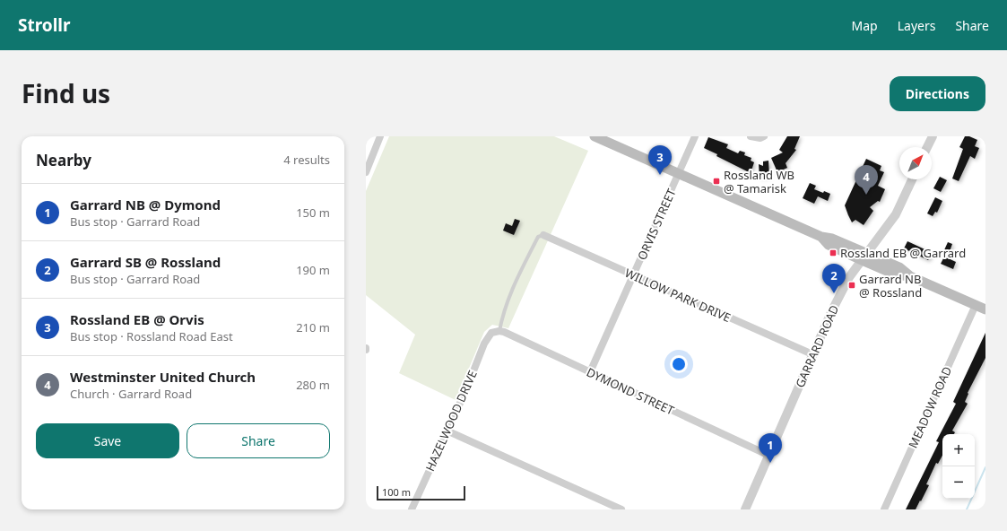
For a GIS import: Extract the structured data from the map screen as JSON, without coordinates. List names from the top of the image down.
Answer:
{
  "streets": {
    "street": [
      "ORVIS STREET",
      "WILLOW PARK DRIVE",
      "GARRARD ROAD",
      "DYMOND STREET",
      "MEADOW ROAD",
      "HAZELWOOD DRIVE"
    ]
  },
  "crossings": [
    ["ORVIS STREET", "WILLOW PARK DRIVE"],
    ["ORVIS STREET", "DYMOND STREET"],
    ["WILLOW PARK DRIVE", "GARRARD ROAD"],
    ["GARRARD ROAD", "DYMOND STREET"],
    ["DYMOND STREET", "HAZELWOOD DRIVE"]
  ],
  "places": {
    "transit": ["Rossland WB @ Tamarisk", "Rossland EB @ Garrard", "Garrard NB @ Rossland"]
  },
  "scale_bar": "100 m",
  "north": "top right",
  "page": {
    "header": "Strollr",
    "nav": ["Map", "Layers", "Share"],
    "title": "Find us",
    "buttons": [
      "Directions",
      ["Save", "Share"]
    ],
    "heading": ["Nearby", "4 results"],
    "pins": [
      "3",
      "4",
      "2",
      "1"
    ],
    "list": [
      {
        "mark": "1",
        "name": "Garrard NB @ Dymond",
        "note": "Bus stop · Garrard Road",
        "value": "150 m"
      },
      {
        "mark": "2",
        "name": "Garrard SB @ Rossland",
        "note": "Bus stop · Garrard Road",
        "value": "190 m"
      },
      {
        "mark": "3",
        "name": "Rossland EB @ Orvis",
        "note": "Bus stop · Rossland Road East",
        "value": "210 m"
      },
      {
        "mark": "4",
        "name": "Westminster United Church",
        "note": "Church · Garrard Road",
        "value": "280 m"
      }
    ],
    "map_buttons": ["+", "−"],
    "scale": "100 m"
  }
}
